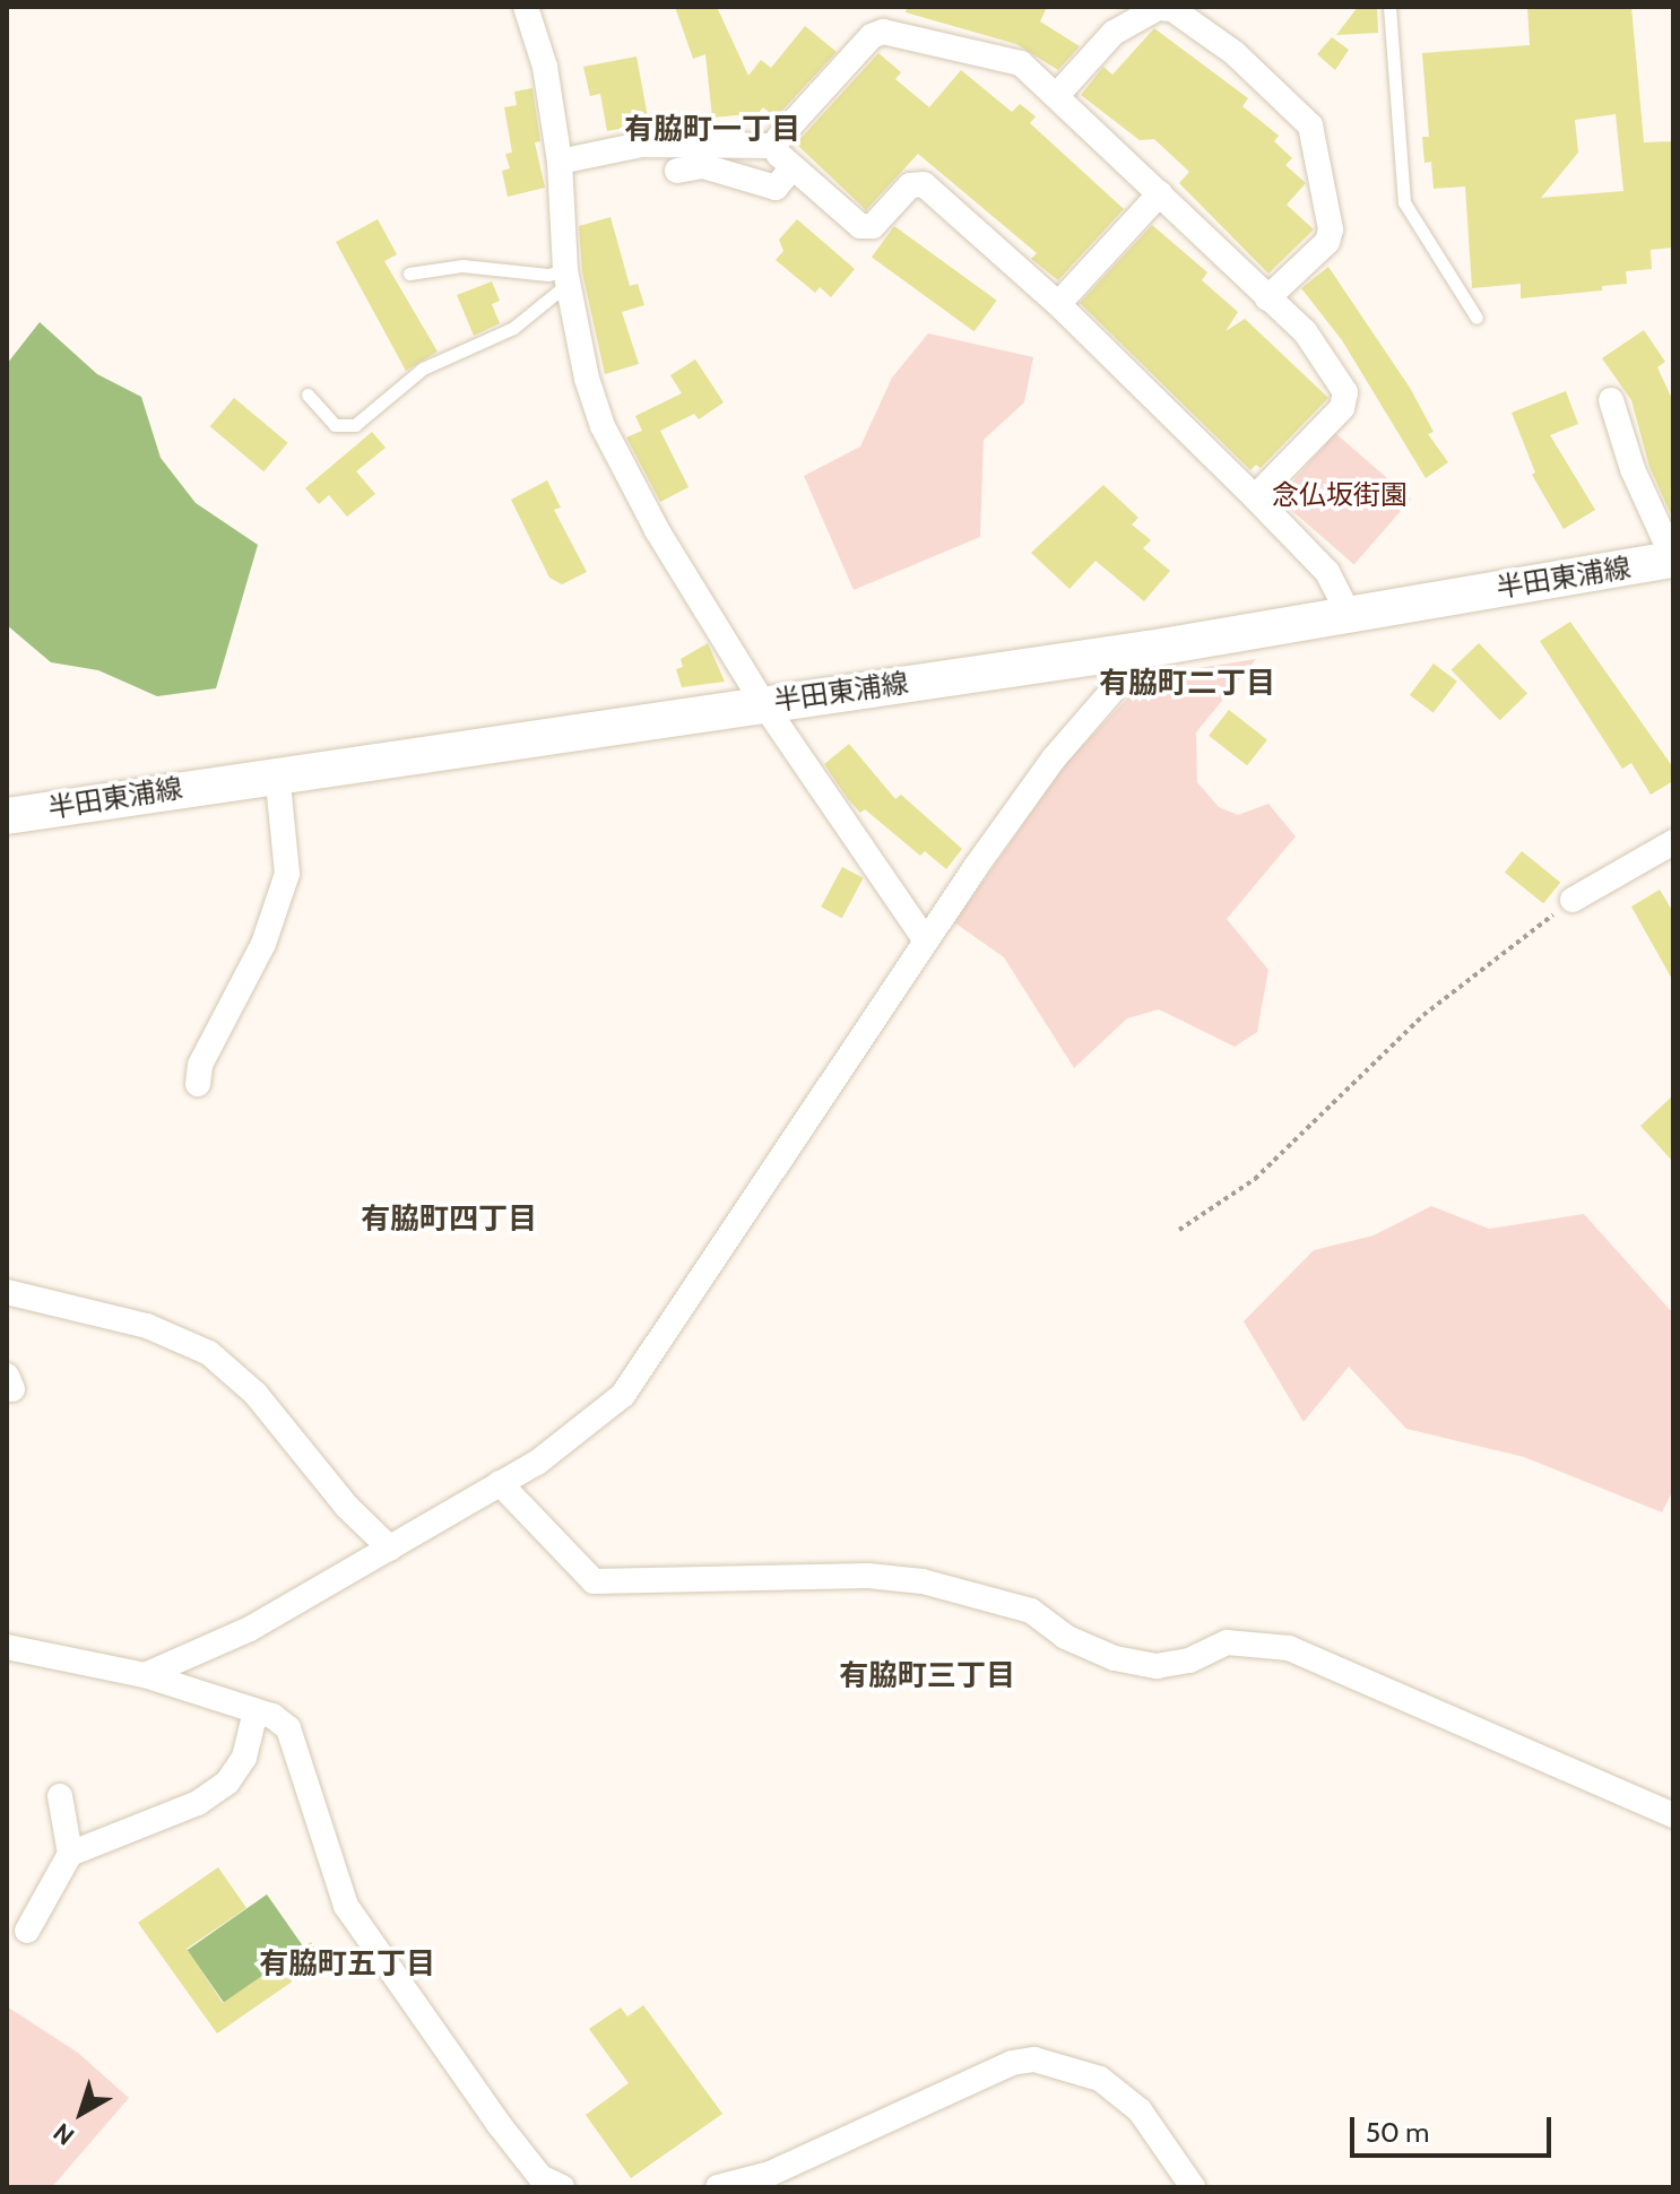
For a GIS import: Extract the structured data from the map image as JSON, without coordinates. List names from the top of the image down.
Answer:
{
  "streets": {
    "main road": ["半田東浦線"]
  },
  "districts": [
    "有脇町一丁目",
    "有脇町二丁目",
    "有脇町四丁目",
    "有脇町三丁目",
    "有脇町五丁目"
  ],
  "parks": ["念仏坂街園"],
  "scale_bar": "50 m",
  "north": "bottom left"
}
